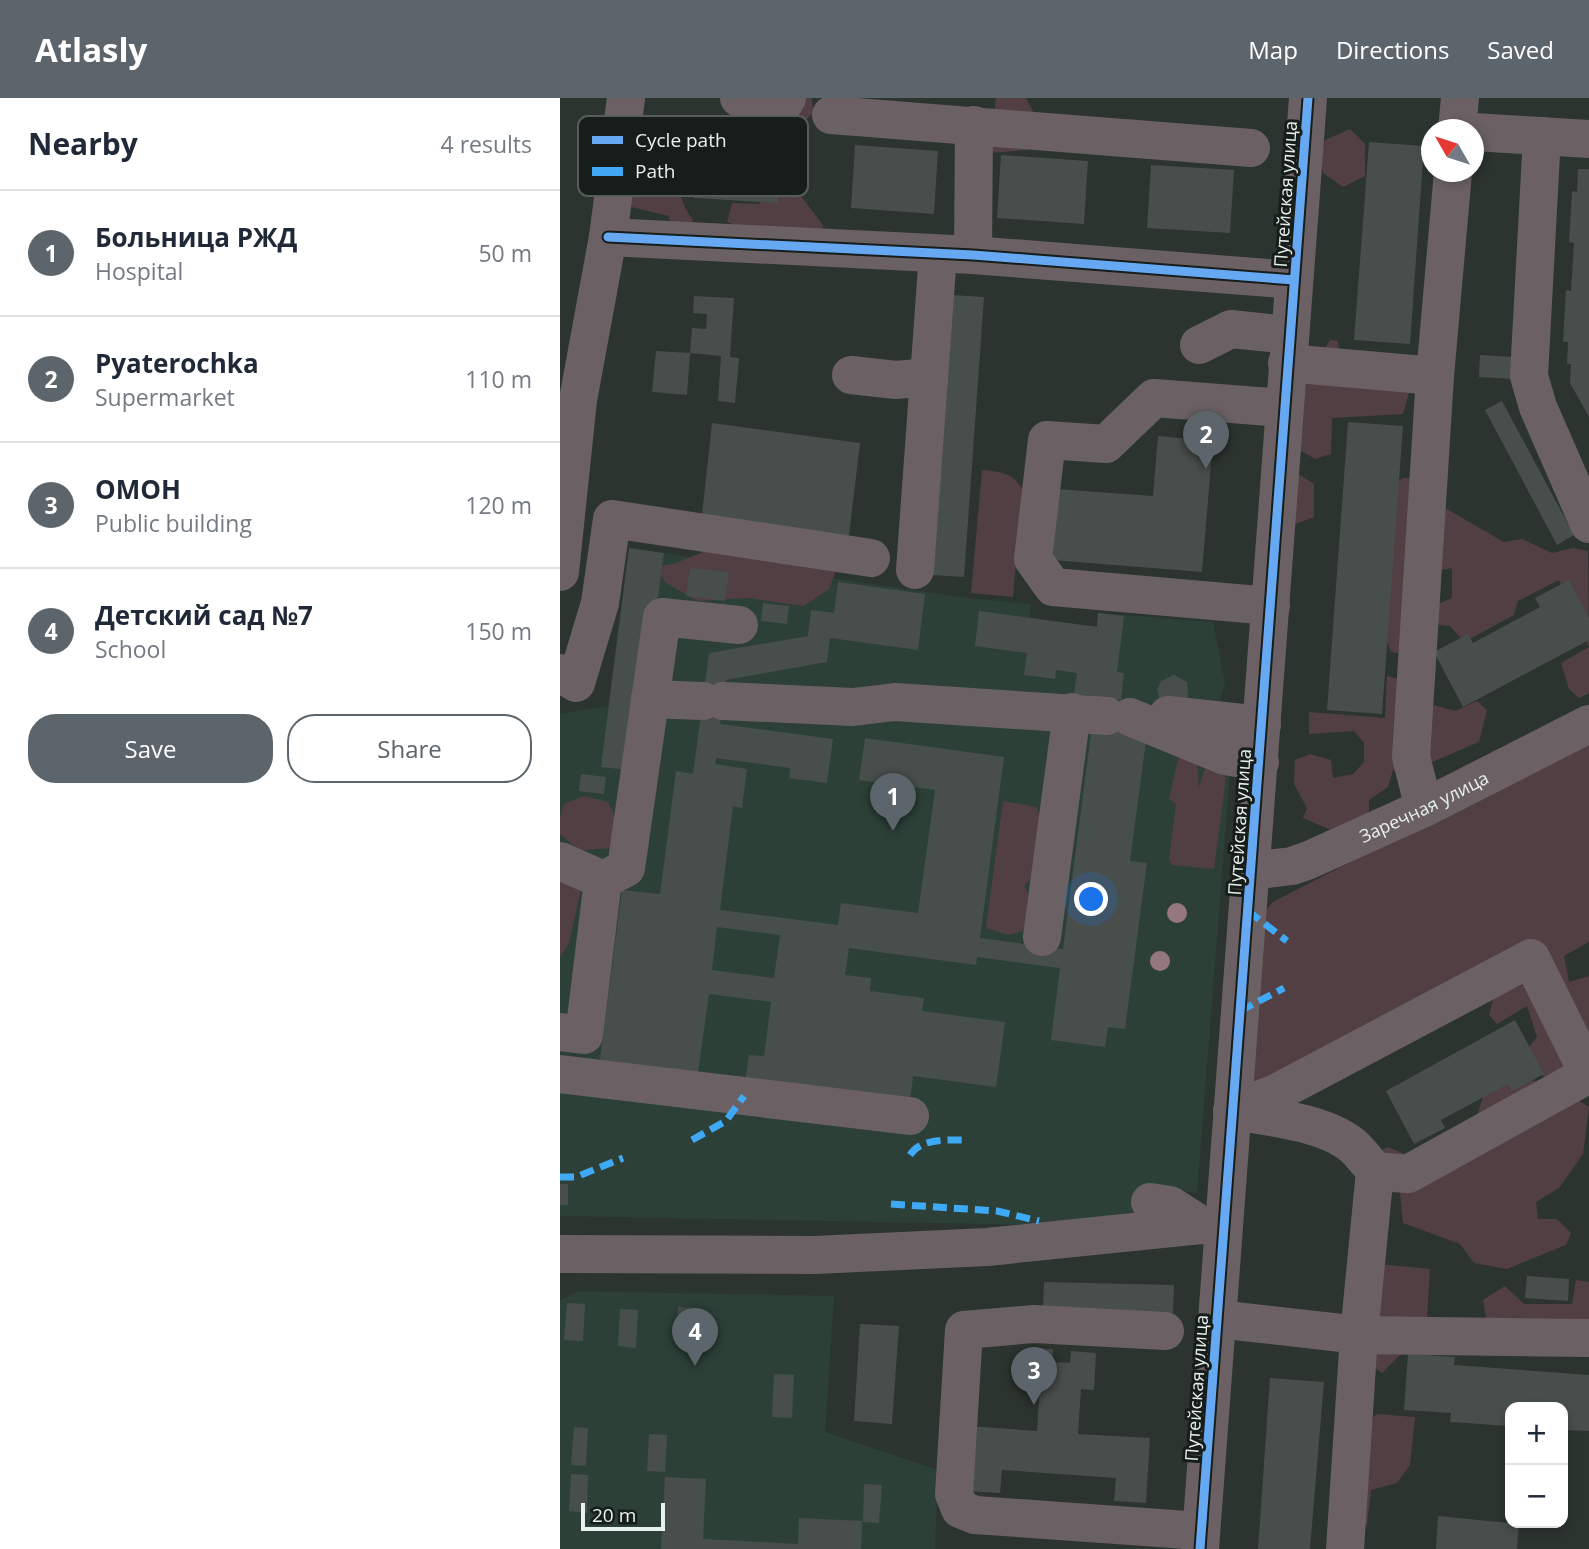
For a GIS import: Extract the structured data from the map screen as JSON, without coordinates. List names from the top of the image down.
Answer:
{
  "streets": {
    "street": ["Путейская улица", "Заречная улица"]
  },
  "crossings": [
    ["Путейская улица", "Заречная улица"]
  ],
  "legend": ["Cycle path", "Path"],
  "scale_bar": "20 m",
  "north": "top left",
  "page": {
    "header": "Atlasly",
    "nav": ["Map", "Directions", "Saved"],
    "heading": ["Nearby", "4 results"],
    "list": [
      {
        "mark": "1",
        "name": "Больница РЖД",
        "note": "Hospital",
        "value": "50 m"
      },
      {
        "mark": "2",
        "name": "Pyaterochka",
        "note": "Supermarket",
        "value": "110 m"
      },
      {
        "mark": "3",
        "name": "ОМОН",
        "note": "Public building",
        "value": "120 m"
      },
      {
        "mark": "4",
        "name": "Детский сад №7",
        "note": "School",
        "value": "150 m"
      }
    ],
    "pins": [
      "2",
      "1",
      "4",
      "3"
    ],
    "buttons": ["Save", "Share"],
    "map_buttons": ["+", "−"],
    "scale": "20 m"
  }
}
